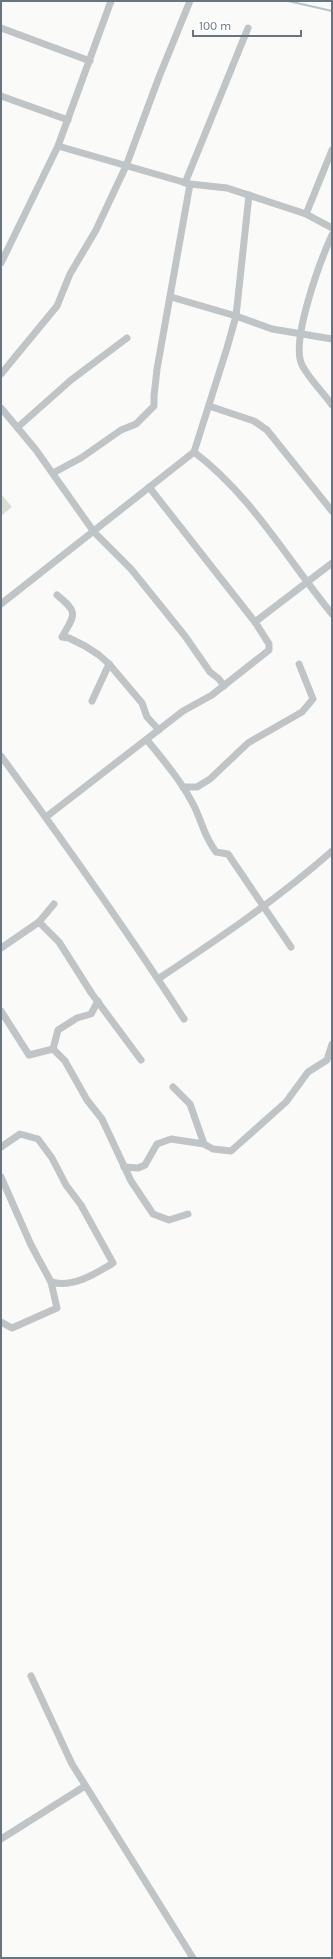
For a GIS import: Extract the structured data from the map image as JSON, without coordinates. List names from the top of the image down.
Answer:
{
  "scale_bar": "100 m"
}
